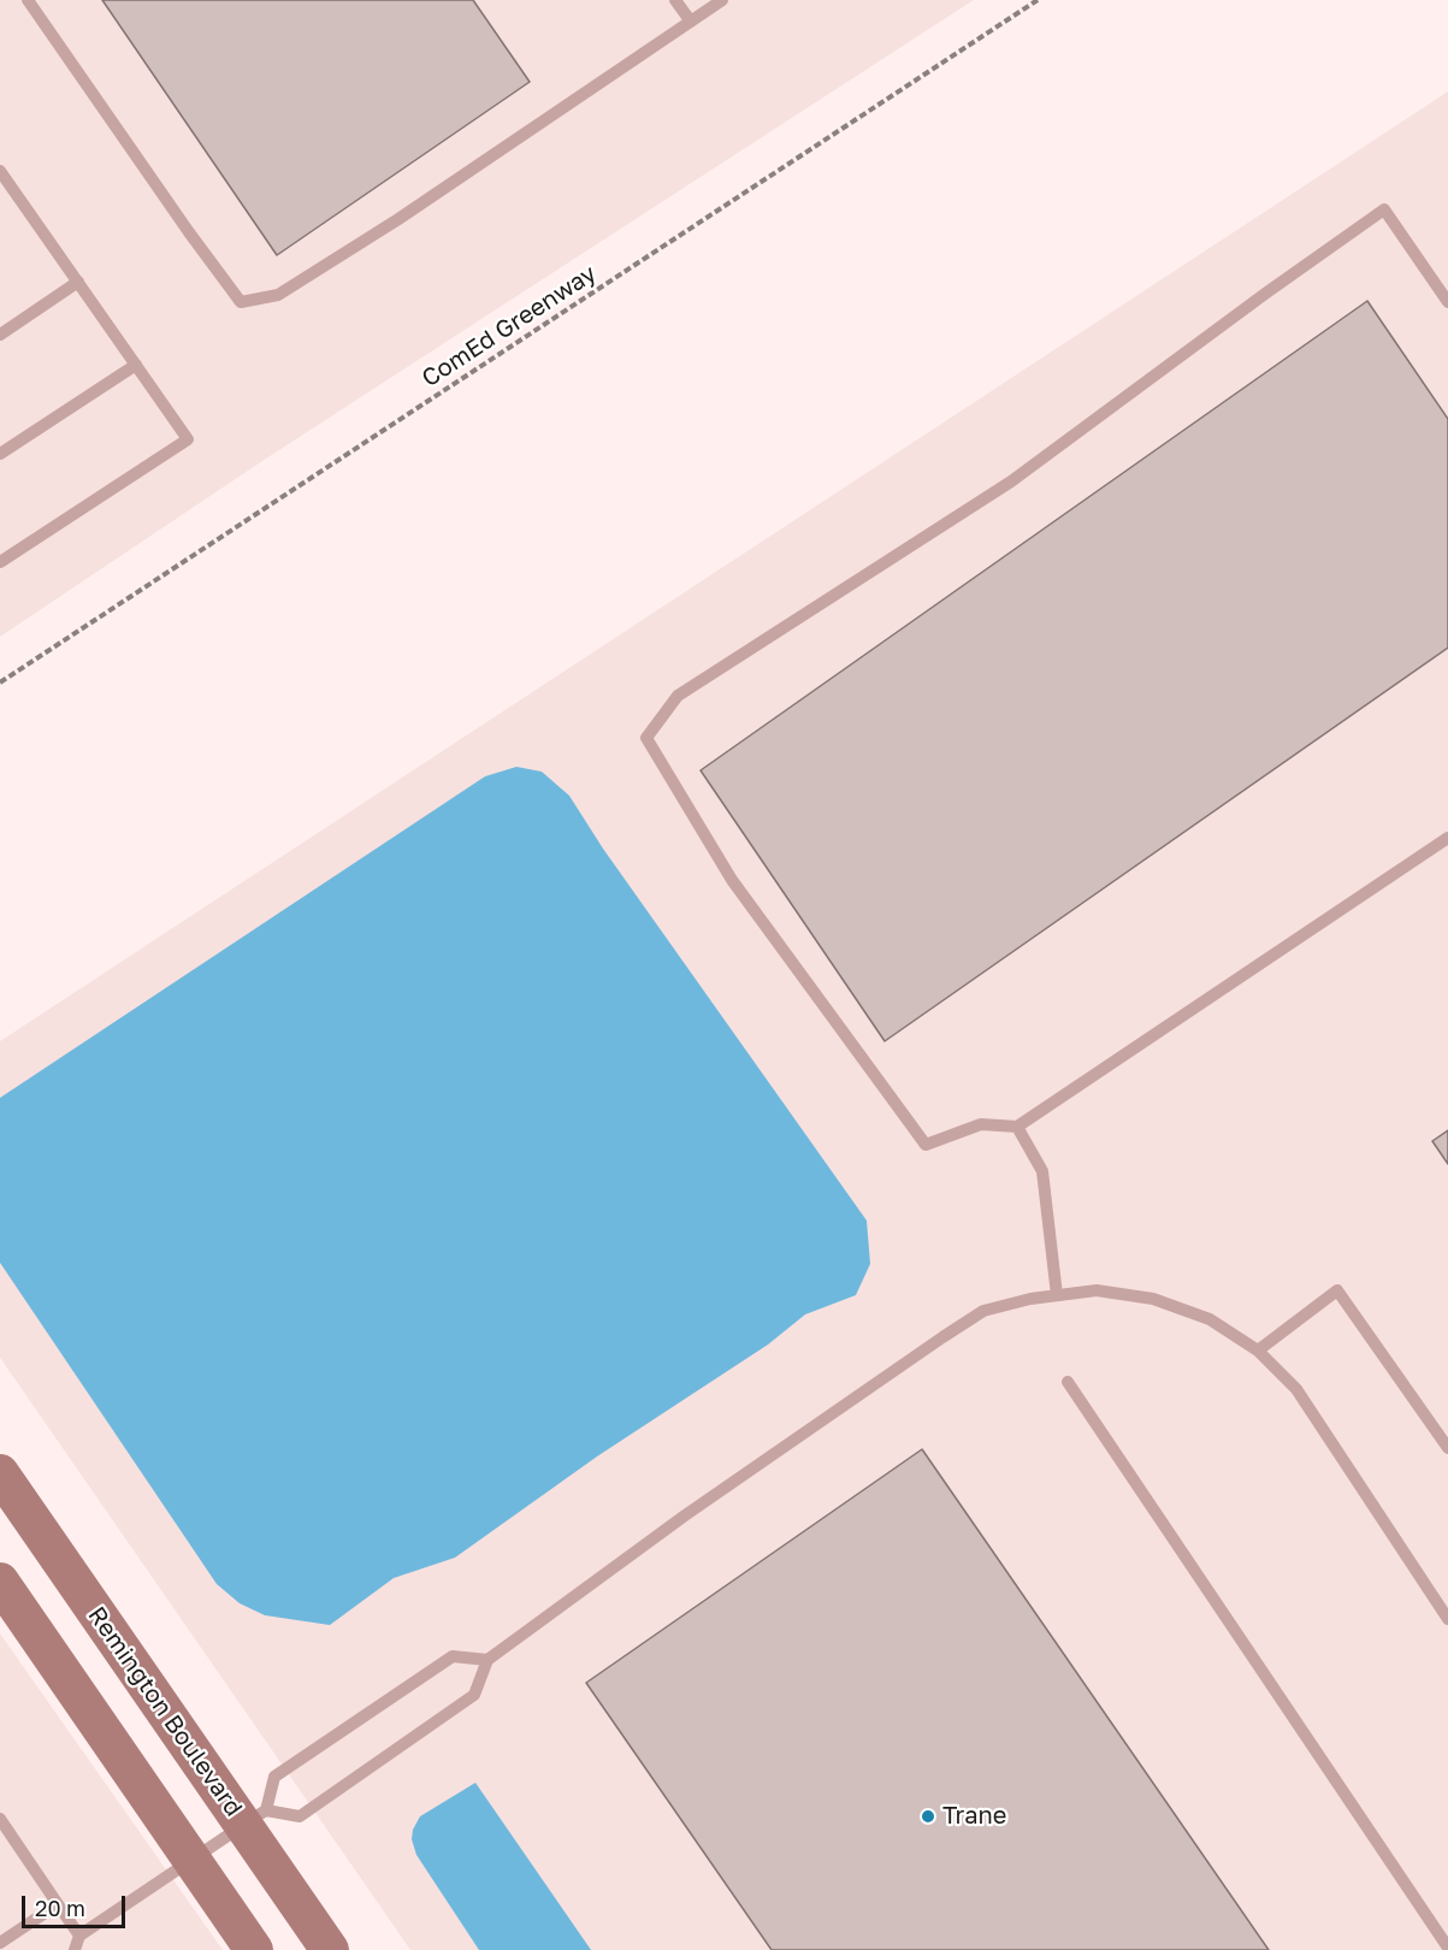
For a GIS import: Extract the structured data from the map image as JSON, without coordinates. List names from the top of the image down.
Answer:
{
  "streets": {
    "street": ["Remington Boulevard"],
    "path": ["ComEd Greenway"]
  },
  "places": ["Trane"],
  "scale_bar": "20 m"
}
